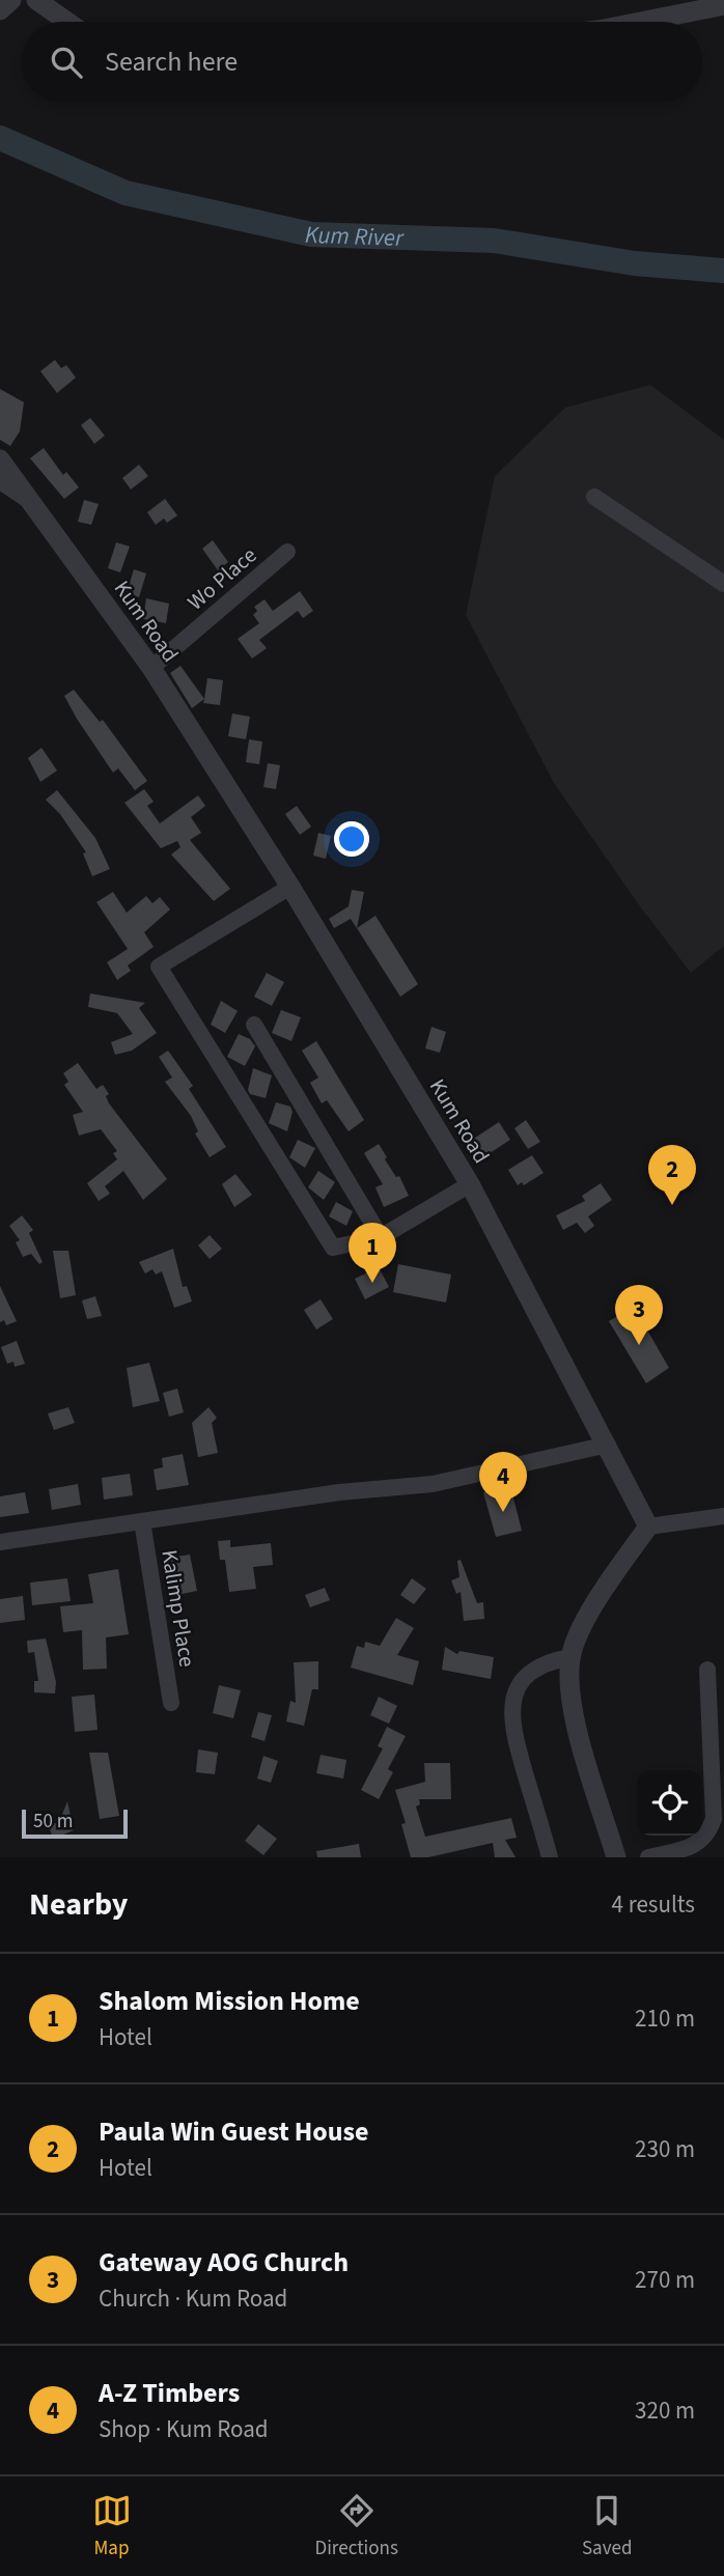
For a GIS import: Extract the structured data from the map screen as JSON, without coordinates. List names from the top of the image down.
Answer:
{
  "streets": {
    "street": ["Wo Place", "Kum Road", "Kalimp Place"]
  },
  "crossings": [
    ["Wo Place", "Kum Road"]
  ],
  "water": ["Kum River"],
  "scale_bar": "50 m",
  "page": {
    "search": "Search here",
    "pins": [
      "2",
      "1",
      "3",
      "4"
    ],
    "scale": "50 m",
    "heading": ["Nearby", "4 results"],
    "list": [
      {
        "mark": "1",
        "name": "Shalom Mission Home",
        "note": "Hotel",
        "value": "210 m"
      },
      {
        "mark": "2",
        "name": "Paula Win Guest House",
        "note": "Hotel",
        "value": "230 m"
      },
      {
        "mark": "3",
        "name": "Gateway AOG Church",
        "note": "Church · Kum Road",
        "value": "270 m"
      },
      {
        "mark": "4",
        "name": "A-Z Timbers",
        "note": "Shop · Kum Road",
        "value": "320 m"
      }
    ],
    "nav": ["Map", "Directions", "Saved"]
  }
}
